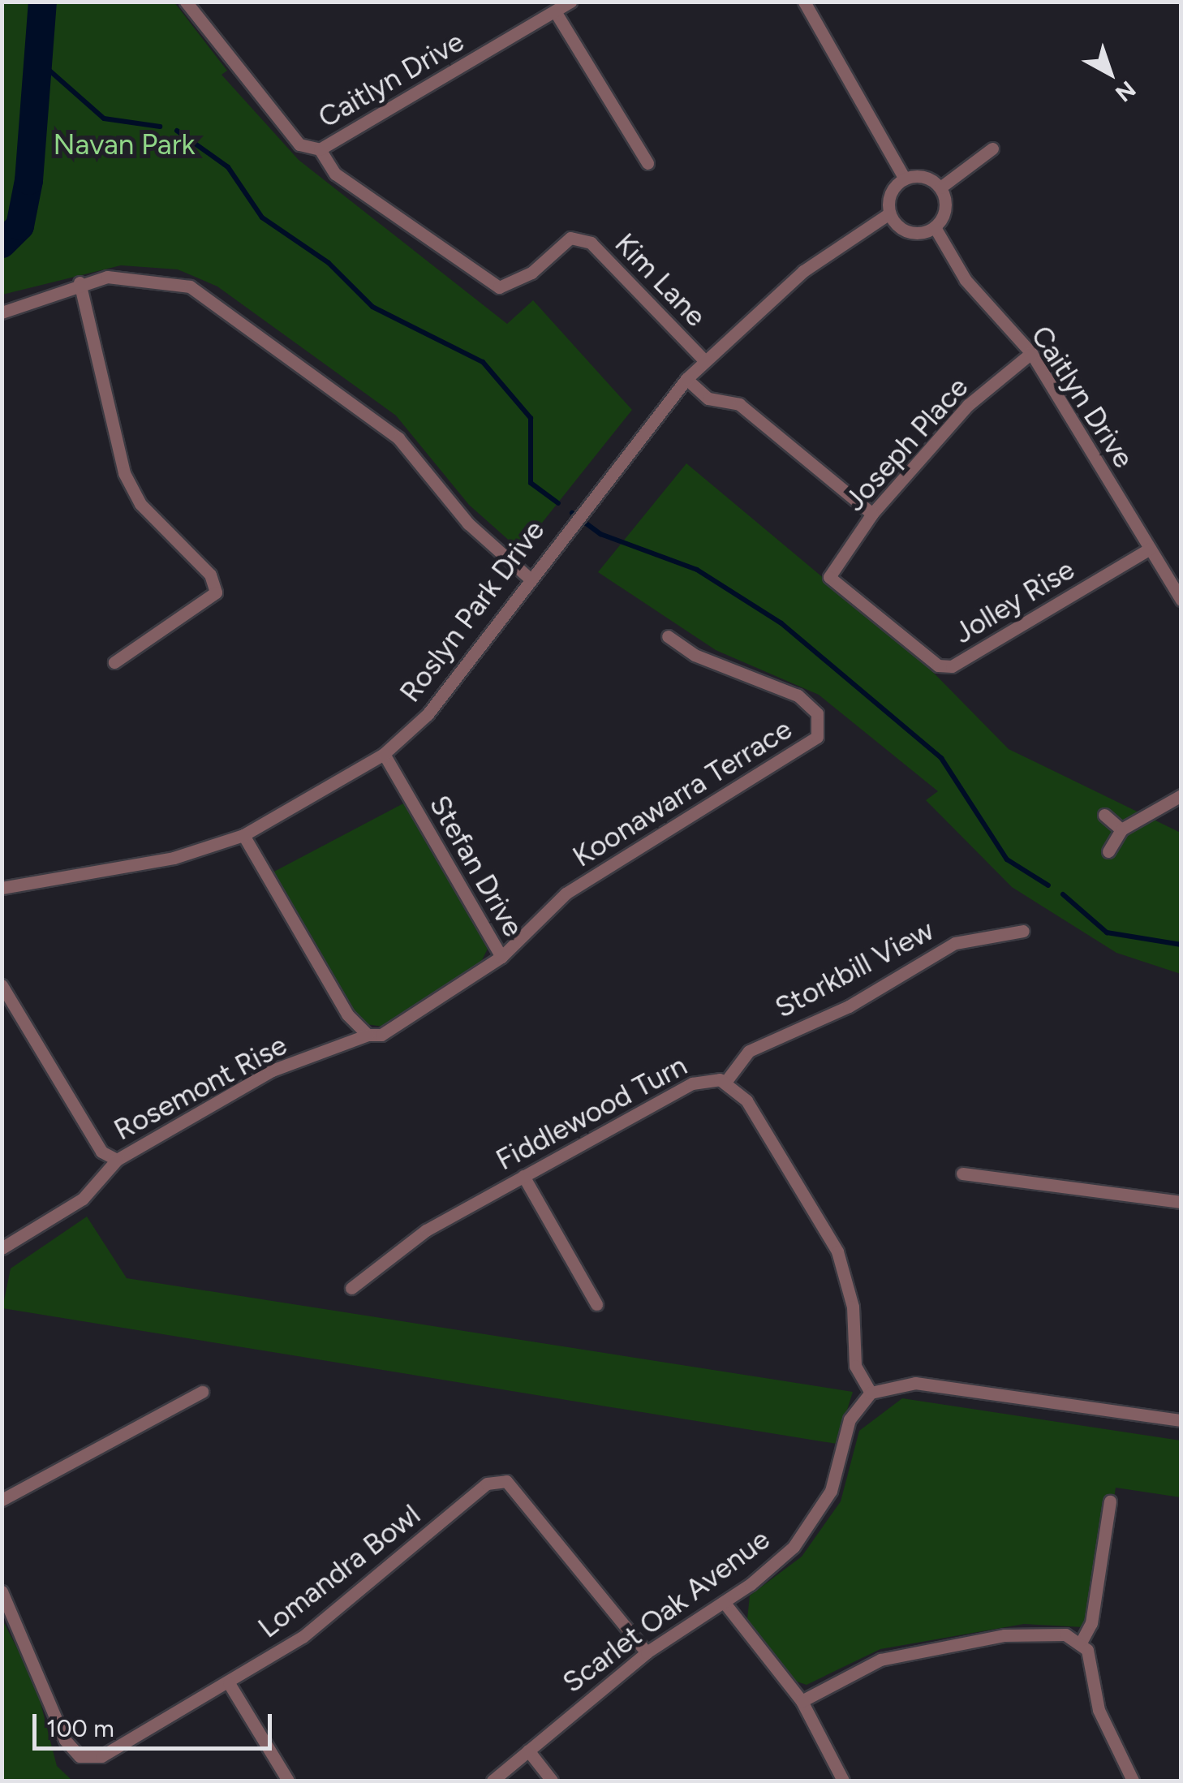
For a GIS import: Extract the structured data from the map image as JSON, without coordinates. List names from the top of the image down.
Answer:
{
  "streets": {
    "street": [
      "Caitlyn Drive",
      "Kim Lane",
      "Joseph Place",
      "Jolley Rise",
      "Roslyn Park Drive",
      "Koonawarra Terrace",
      "Stefan Drive",
      "Storkbill View",
      "Rosemont Rise",
      "Fiddlewood Turn",
      "Lomandra Bowl",
      "Scarlet Oak Avenue"
    ]
  },
  "crossings": [
    ["Caitlyn Drive", "Kim Lane"],
    ["Caitlyn Drive", "Joseph Place"],
    ["Caitlyn Drive", "Jolley Rise"],
    ["Caitlyn Drive", "Roslyn Park Drive"],
    ["Kim Lane", "Roslyn Park Drive"],
    ["Joseph Place", "Jolley Rise"],
    ["Roslyn Park Drive", "Stefan Drive"],
    ["Koonawarra Terrace", "Stefan Drive"],
    ["Stefan Drive", "Rosemont Rise"],
    ["Storkbill View", "Fiddlewood Turn"],
    ["Fiddlewood Turn", "Scarlet Oak Avenue"],
    ["Lomandra Bowl", "Scarlet Oak Avenue"]
  ],
  "parks": ["Navan Park"],
  "scale_bar": "100 m",
  "north": "bottom right"
}
